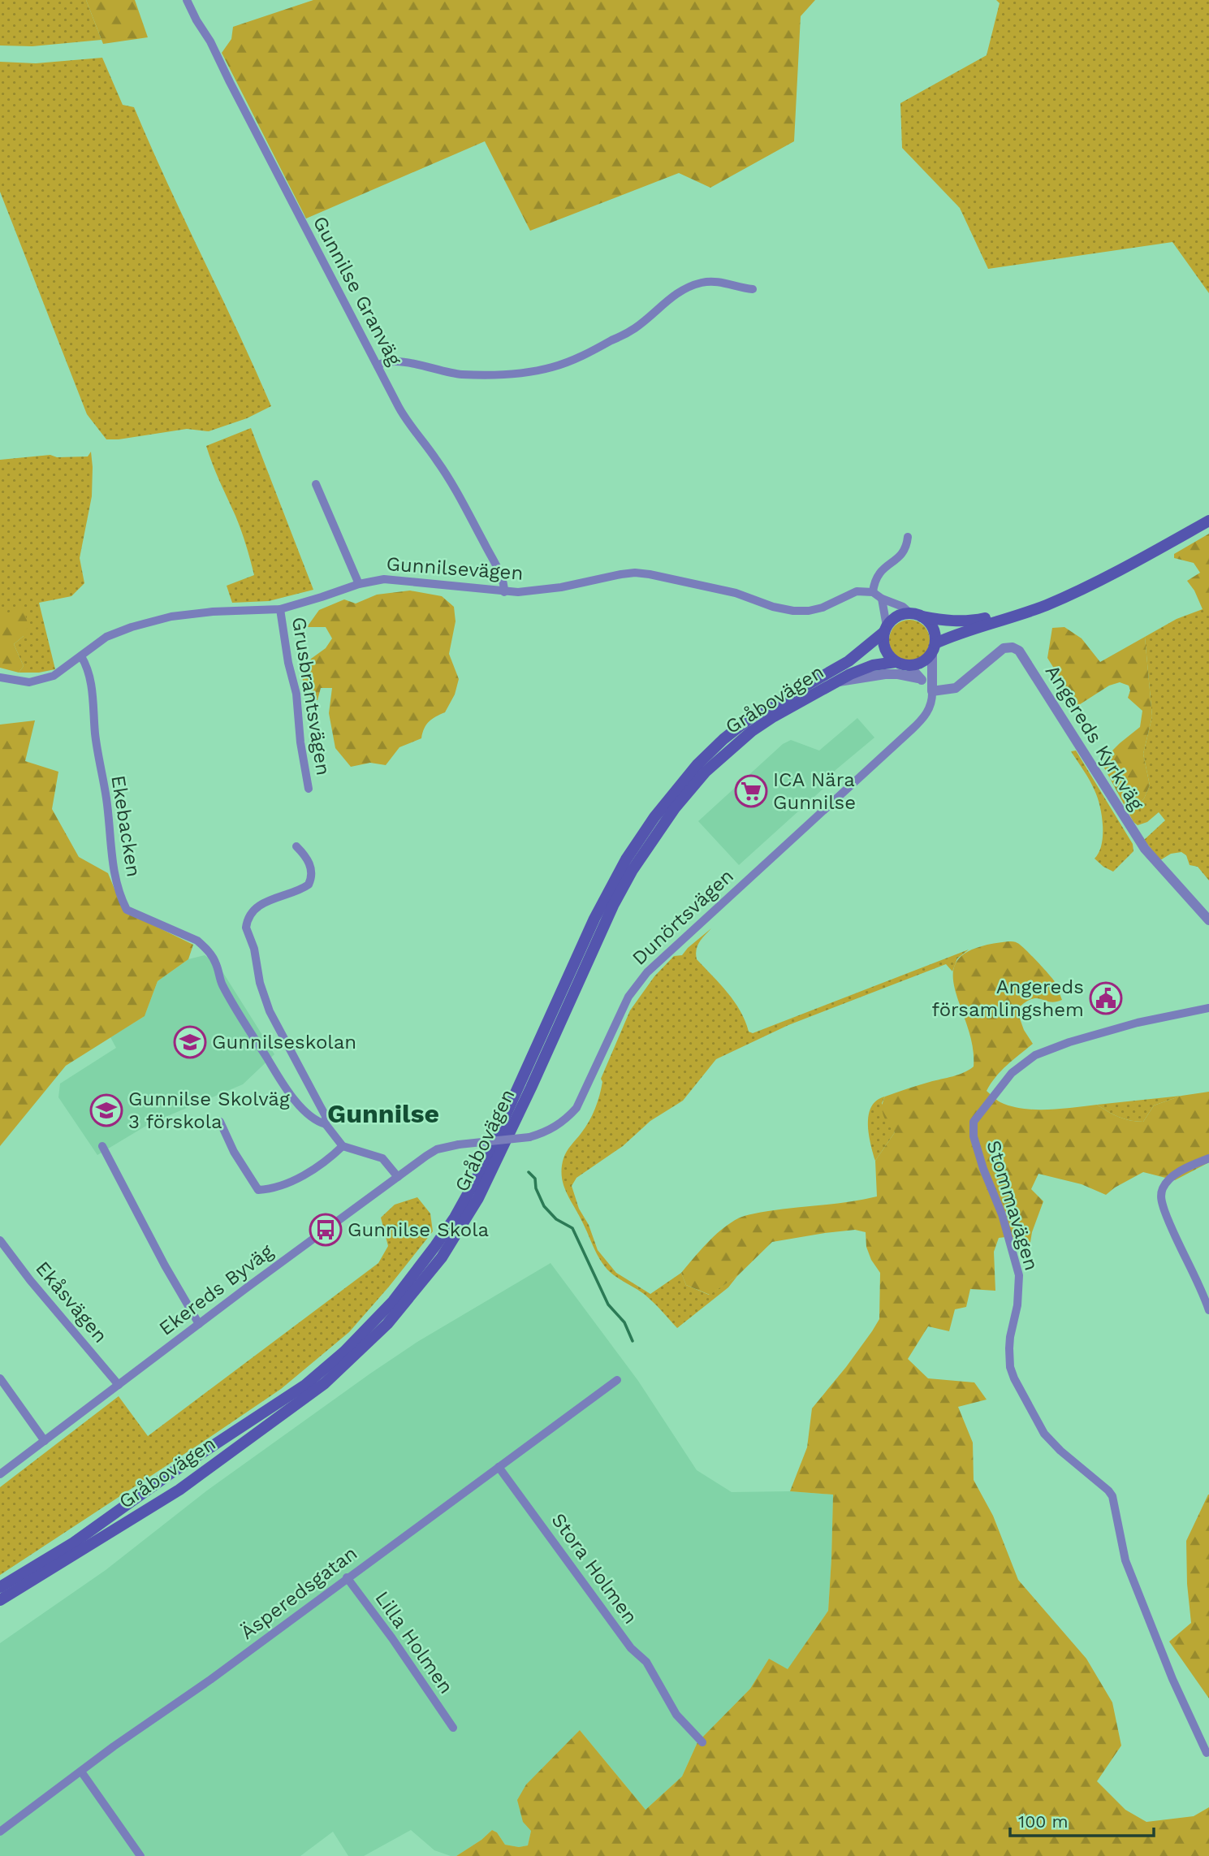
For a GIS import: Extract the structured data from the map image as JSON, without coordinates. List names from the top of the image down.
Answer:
{
  "streets": {
    "main road": ["Gråbovägen"],
    "street": [
      "Gunnilse Granväg",
      "Gunnilsevägen",
      "Grusbrantsvägen",
      "Angereds Kyrkväg",
      "Ekebacken",
      "Dunörtsvägen",
      "Stommavägen",
      "Ekereds Byväg",
      "Ekåsvägen",
      "Stora Holmen",
      "Äsperedsgatan",
      "Lilla Holmen"
    ]
  },
  "crossings": [
    ["Gunnilse Granväg", "Gunnilsevägen"],
    ["Gunnilsevägen", "Grusbrantsvägen"],
    ["Gunnilsevägen", "Ekebacken"],
    ["Gråbovägen", "Dunörtsvägen"],
    ["Angereds Kyrkväg", "Dunörtsvägen"],
    ["Dunörtsvägen", "Ekereds Byväg"],
    ["Ekereds Byväg", "Ekåsvägen"],
    ["Stora Holmen", "Äsperedsgatan"],
    ["Äsperedsgatan", "Lilla Holmen"]
  ],
  "districts": ["Gunnilse"],
  "places": {
    "supermarket": ["ICA Nära Gunnilse"],
    "public building": ["Angereds församlingshem"],
    "school or university": ["Gunnilseskolan", "Gunnilse Skolväg 3 förskola"],
    "bus stop": ["Gunnilse Skola"]
  },
  "scale_bar": "100 m"
}
